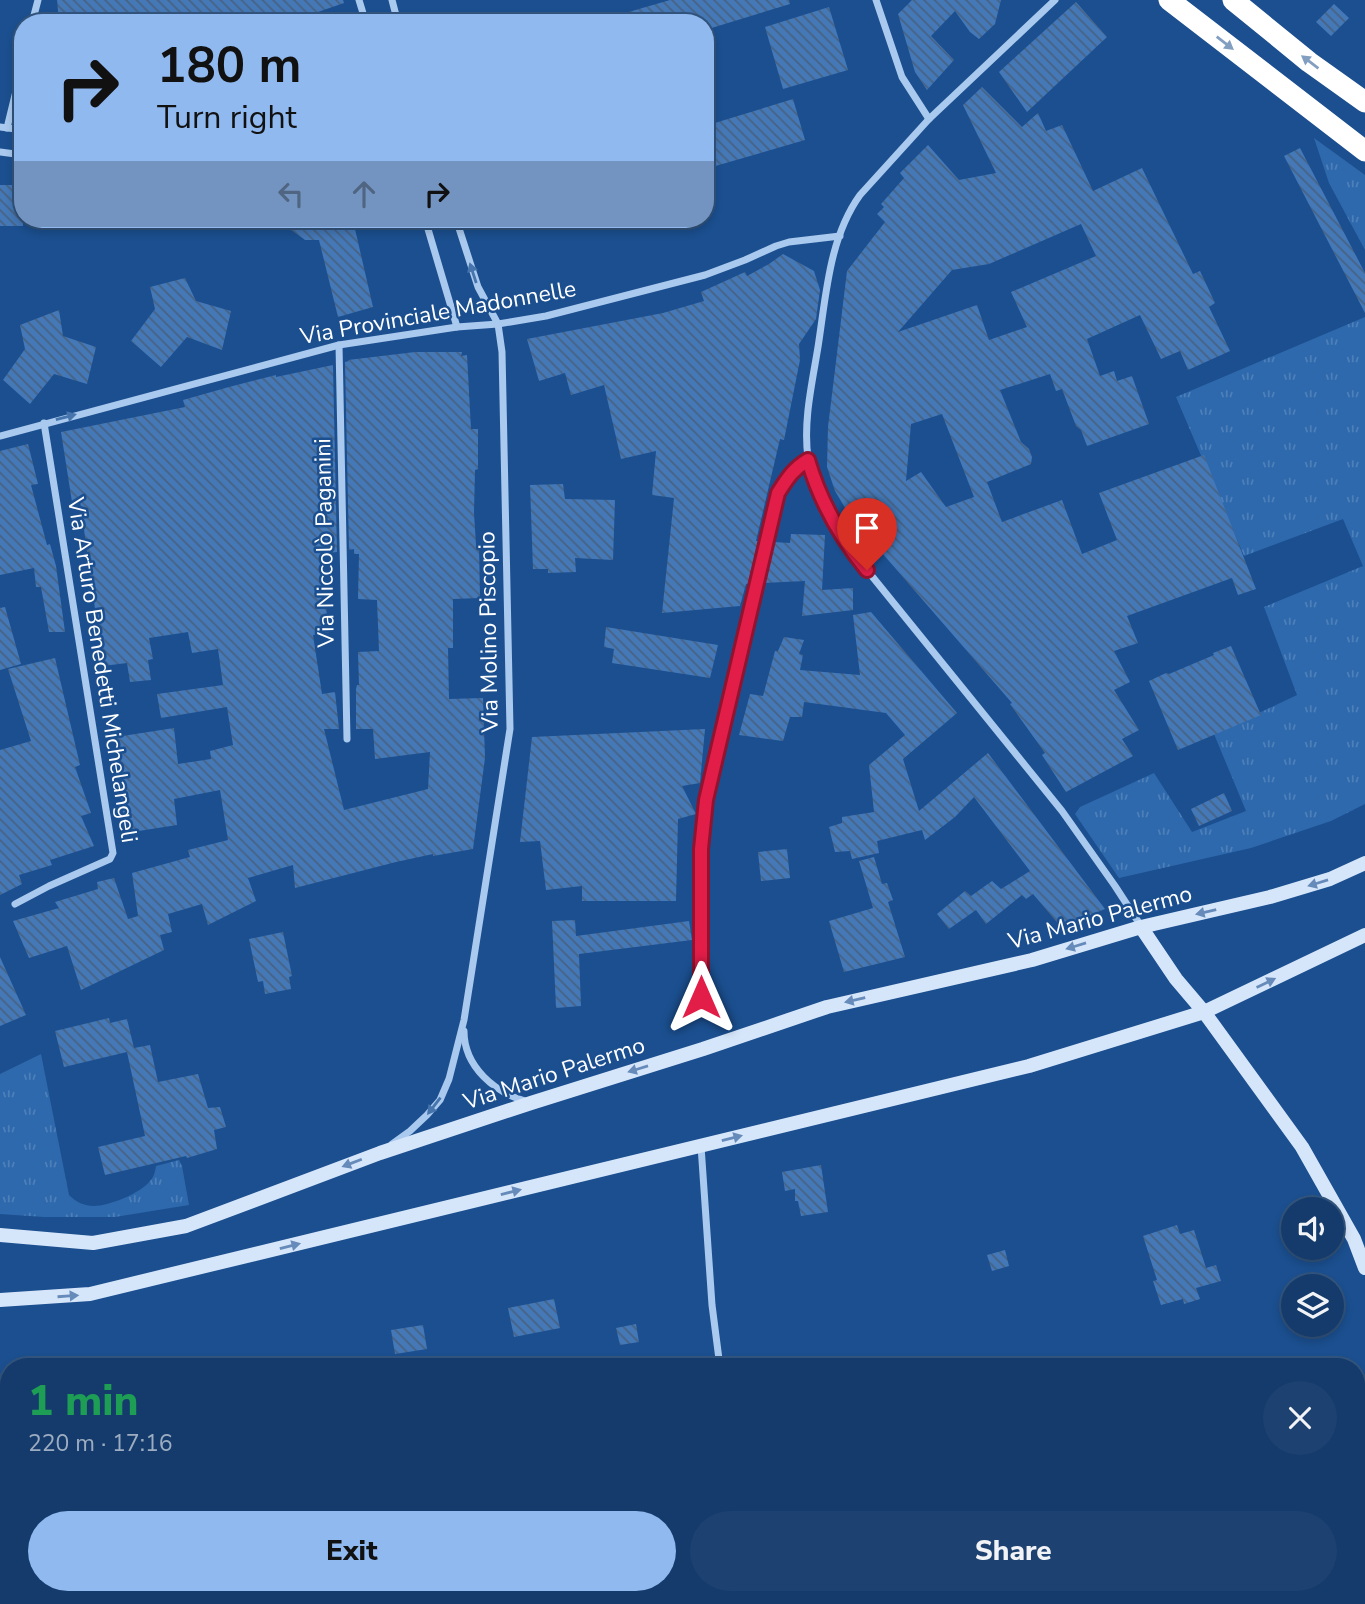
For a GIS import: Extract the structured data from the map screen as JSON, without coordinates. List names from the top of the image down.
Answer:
{
  "streets": {
    "street": [
      "Via Provinciale Madonnelle",
      "Via Niccolò Paganini",
      "Via Molino Piscopio",
      "Via Arturo Benedetti Michelangeli",
      "Via Mario Palermo"
    ]
  },
  "crossings": [
    ["Via Provinciale Madonnelle", "Via Niccolò Paganini"],
    ["Via Provinciale Madonnelle", "Via Molino Piscopio"],
    ["Via Provinciale Madonnelle", "Via Arturo Benedetti Michelangeli"],
    ["Via Molino Piscopio", "Via Mario Palermo"]
  ],
  "one_way": ["Via Provinciale Madonnelle"],
  "page": {
    "turn": ["180 m", "Turn right"],
    "heading": ["1 min", "220 m · 17:16"],
    "buttons": ["Exit", "Share"]
  }
}
